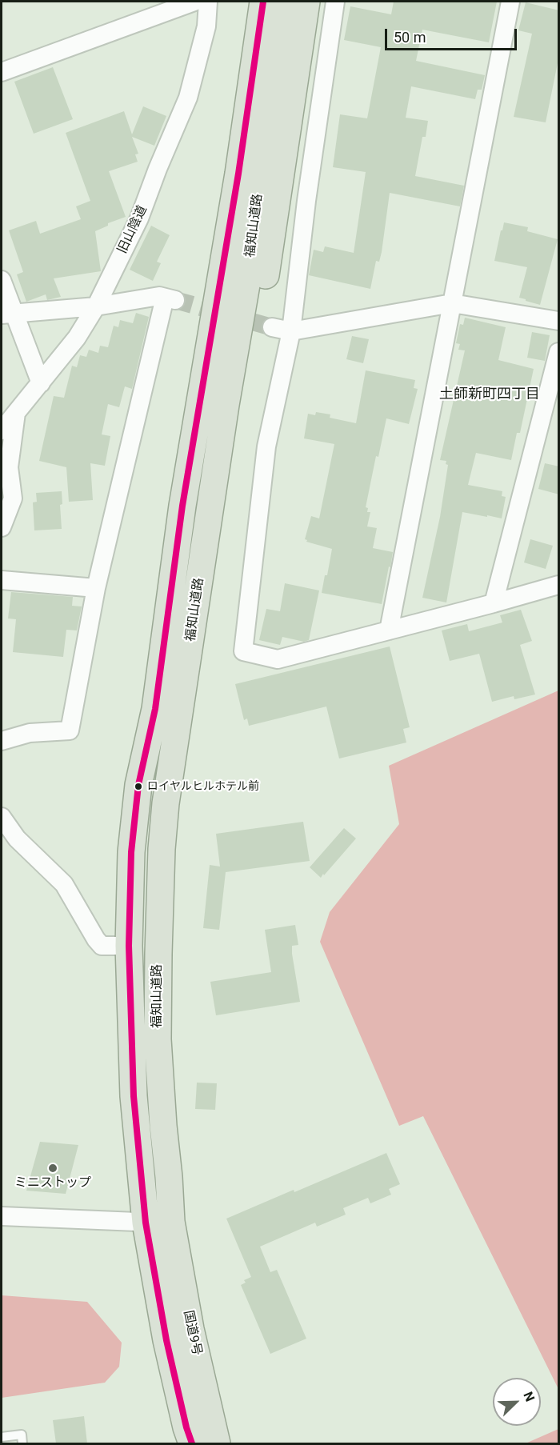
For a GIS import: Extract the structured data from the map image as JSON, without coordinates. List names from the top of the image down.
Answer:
{
  "streets": {
    "highway": ["福知山道路", "国道9号"],
    "street": ["旧山陰道"]
  },
  "crossings": [
    ["福知山道路", "国道9号"]
  ],
  "districts": ["土師新町四丁目"],
  "places": ["ロイヤルヒルホテル前", "ミニストップ"],
  "scale_bar": "50 m",
  "north": "top right"
}
